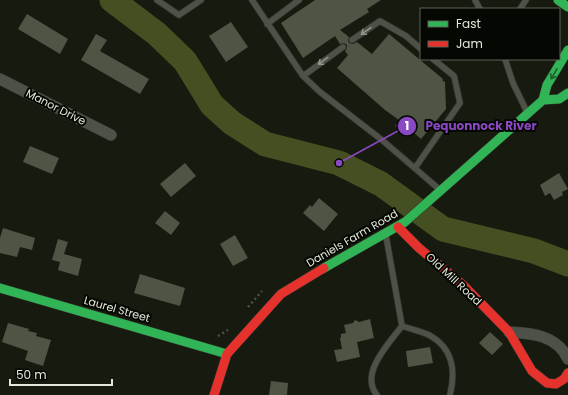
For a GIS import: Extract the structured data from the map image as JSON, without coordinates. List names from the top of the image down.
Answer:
{
  "streets": {
    "main road": ["Daniels Farm Road", "Old Mill Road", "Laurel Street"],
    "street": ["Manor Drive"]
  },
  "crossings": [
    ["Daniels Farm Road", "Old Mill Road"],
    ["Daniels Farm Road", "Laurel Street"]
  ],
  "places": ["Pequonnock River"],
  "legend": ["Fast", "Jam"],
  "scale_bar": "50 m"
}
